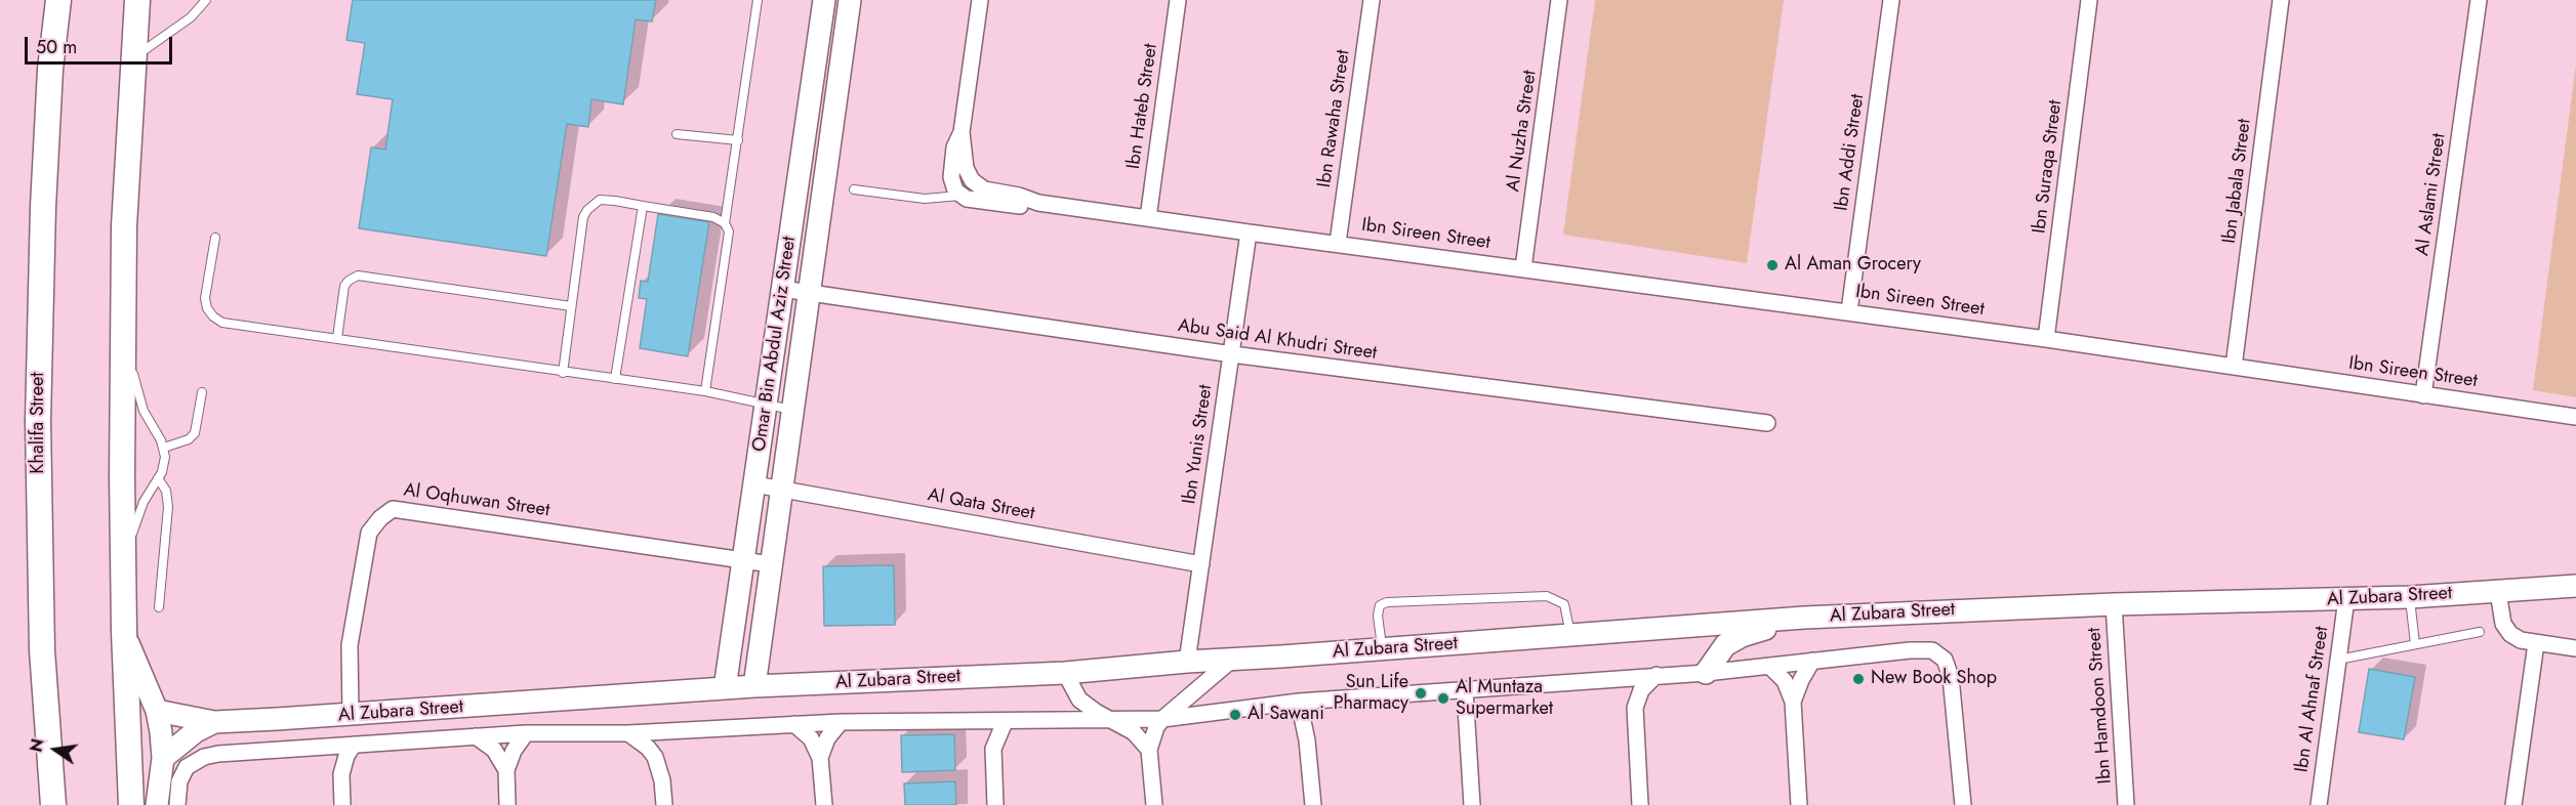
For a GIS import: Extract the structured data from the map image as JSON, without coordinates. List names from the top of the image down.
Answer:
{
  "streets": {
    "main road": ["Khalifa Street"],
    "street": [
      "Ibn Hateb Street",
      "Ibn Rawaha Street",
      "Al Nuzha Street",
      "Ibn Addi Street",
      "Ibn Suraqa Street",
      "Ibn Jabala Street",
      "Al Aslami Street",
      "Ibn Sireen Street",
      "Abu Said Al Khudri Street",
      "Omar Bin Abdul Aziz Street",
      "Ibn Yunis Street",
      "Al Oqhuwan Street",
      "Al Qata Street",
      "Al Zubara Street",
      "Ibn Al Ahnaf Street",
      "Ibn Hamdoon Street"
    ]
  },
  "crossings": [
    ["Ibn Hateb Street", "Ibn Sireen Street"],
    ["Ibn Rawaha Street", "Ibn Sireen Street"],
    ["Al Nuzha Street", "Ibn Sireen Street"],
    ["Ibn Addi Street", "Ibn Sireen Street"],
    ["Ibn Suraqa Street", "Ibn Sireen Street"],
    ["Ibn Jabala Street", "Ibn Sireen Street"],
    ["Al Aslami Street", "Ibn Sireen Street"],
    ["Ibn Sireen Street", "Ibn Yunis Street"],
    ["Abu Said Al Khudri Street", "Omar Bin Abdul Aziz Street"],
    ["Abu Said Al Khudri Street", "Ibn Yunis Street"],
    ["Omar Bin Abdul Aziz Street", "Al Oqhuwan Street"],
    ["Omar Bin Abdul Aziz Street", "Al Qata Street"],
    ["Omar Bin Abdul Aziz Street", "Al Zubara Street"],
    ["Ibn Yunis Street", "Al Qata Street"],
    ["Ibn Yunis Street", "Al Zubara Street"],
    ["Al Oqhuwan Street", "Al Zubara Street"],
    ["Al Zubara Street", "Ibn Al Ahnaf Street"],
    ["Al Zubara Street", "Ibn Hamdoon Street"]
  ],
  "places": [
    "Al Aman Grocery",
    "New Book Shop",
    "Sun Life Pharmacy",
    "Al Muntaza Supermarket",
    "Al Sawani"
  ],
  "scale_bar": "50 m",
  "north": "left"
}
